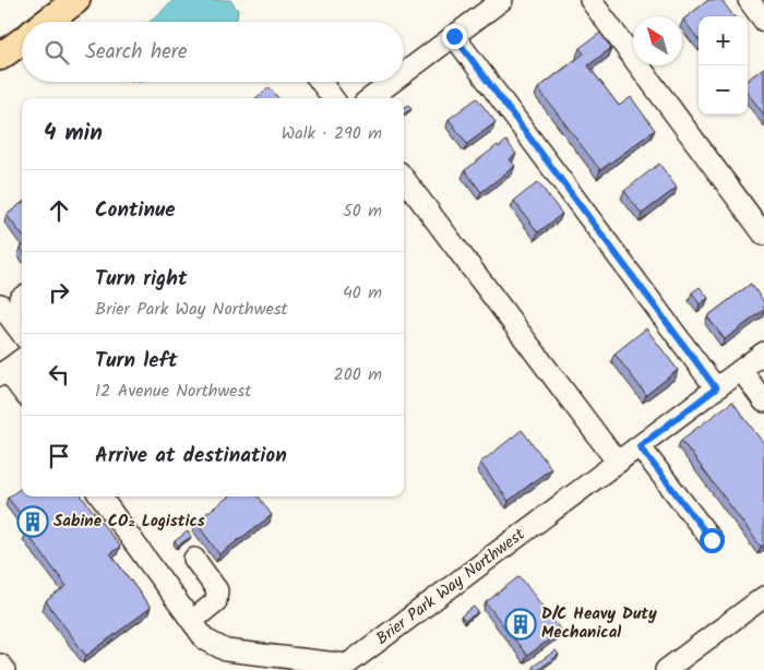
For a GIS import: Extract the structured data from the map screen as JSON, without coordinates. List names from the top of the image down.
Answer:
{
  "streets": {
    "street": ["Brier Park Way Northwest"]
  },
  "places": {
    "building": ["Sabine CO₂ Logistics", "D/C Heavy Duty Mechanical"]
  },
  "north": "top left",
  "page": {
    "map_buttons": ["+", "−"],
    "search": "Search here",
    "heading": ["4 min", "Walk · 290 m"],
    "list": [
      ["Continue", "50 m"],
      ["Turn right", "Brier Park Way Northwest", "40 m"],
      ["Turn left", "12 Avenue Northwest", "200 m"],
      "Arrive at destination"
    ]
  }
}
